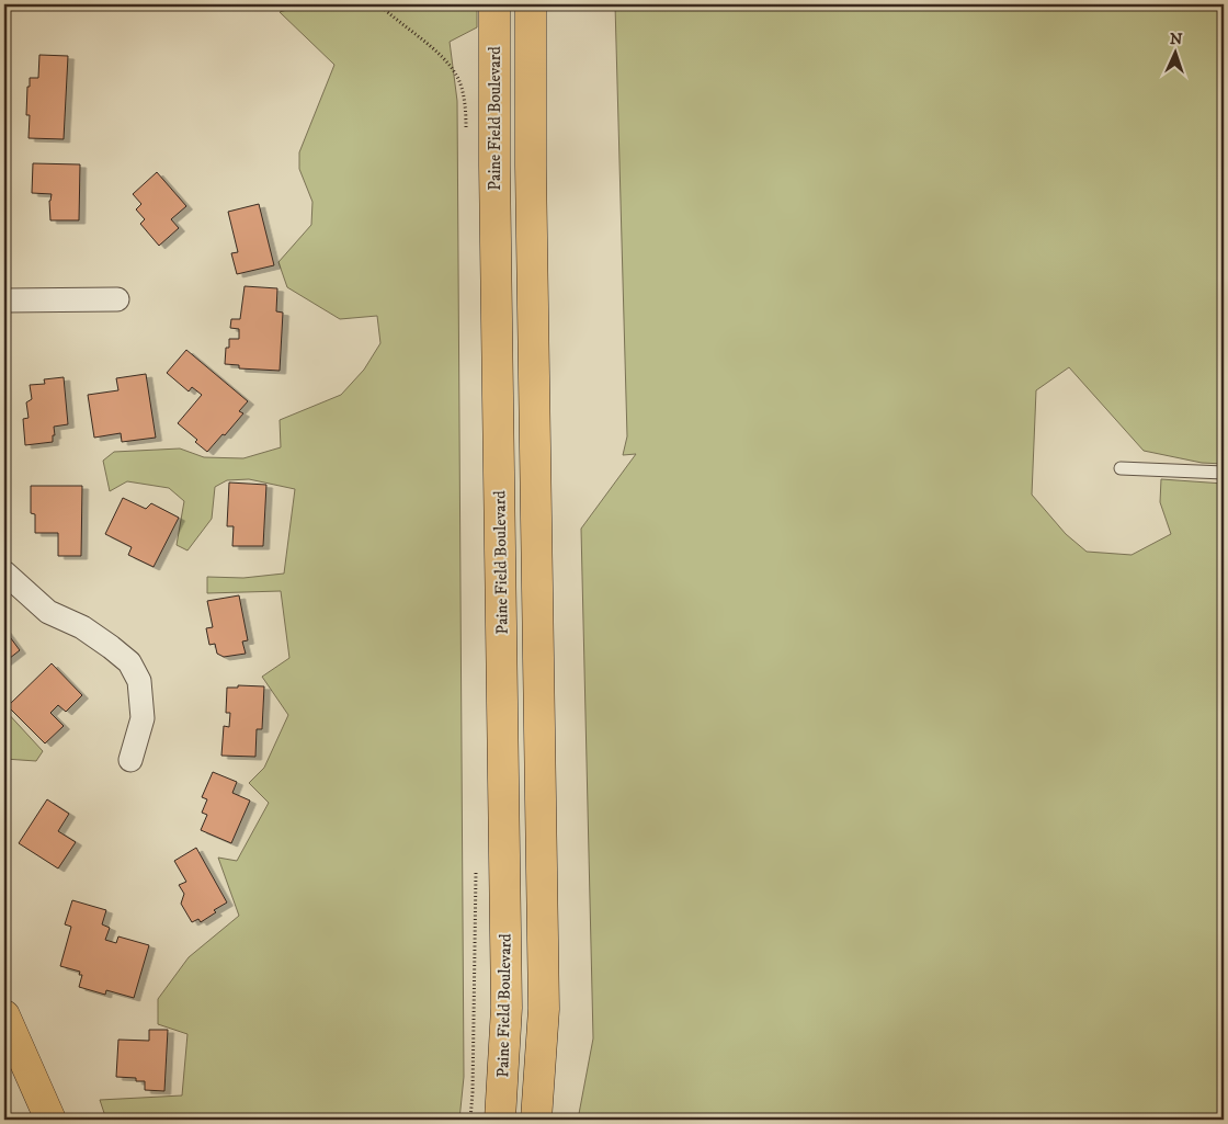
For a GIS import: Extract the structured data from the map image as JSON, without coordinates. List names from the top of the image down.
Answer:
{
  "streets": {
    "main road": ["Paine Field Boulevard"]
  },
  "north": "top"
}
